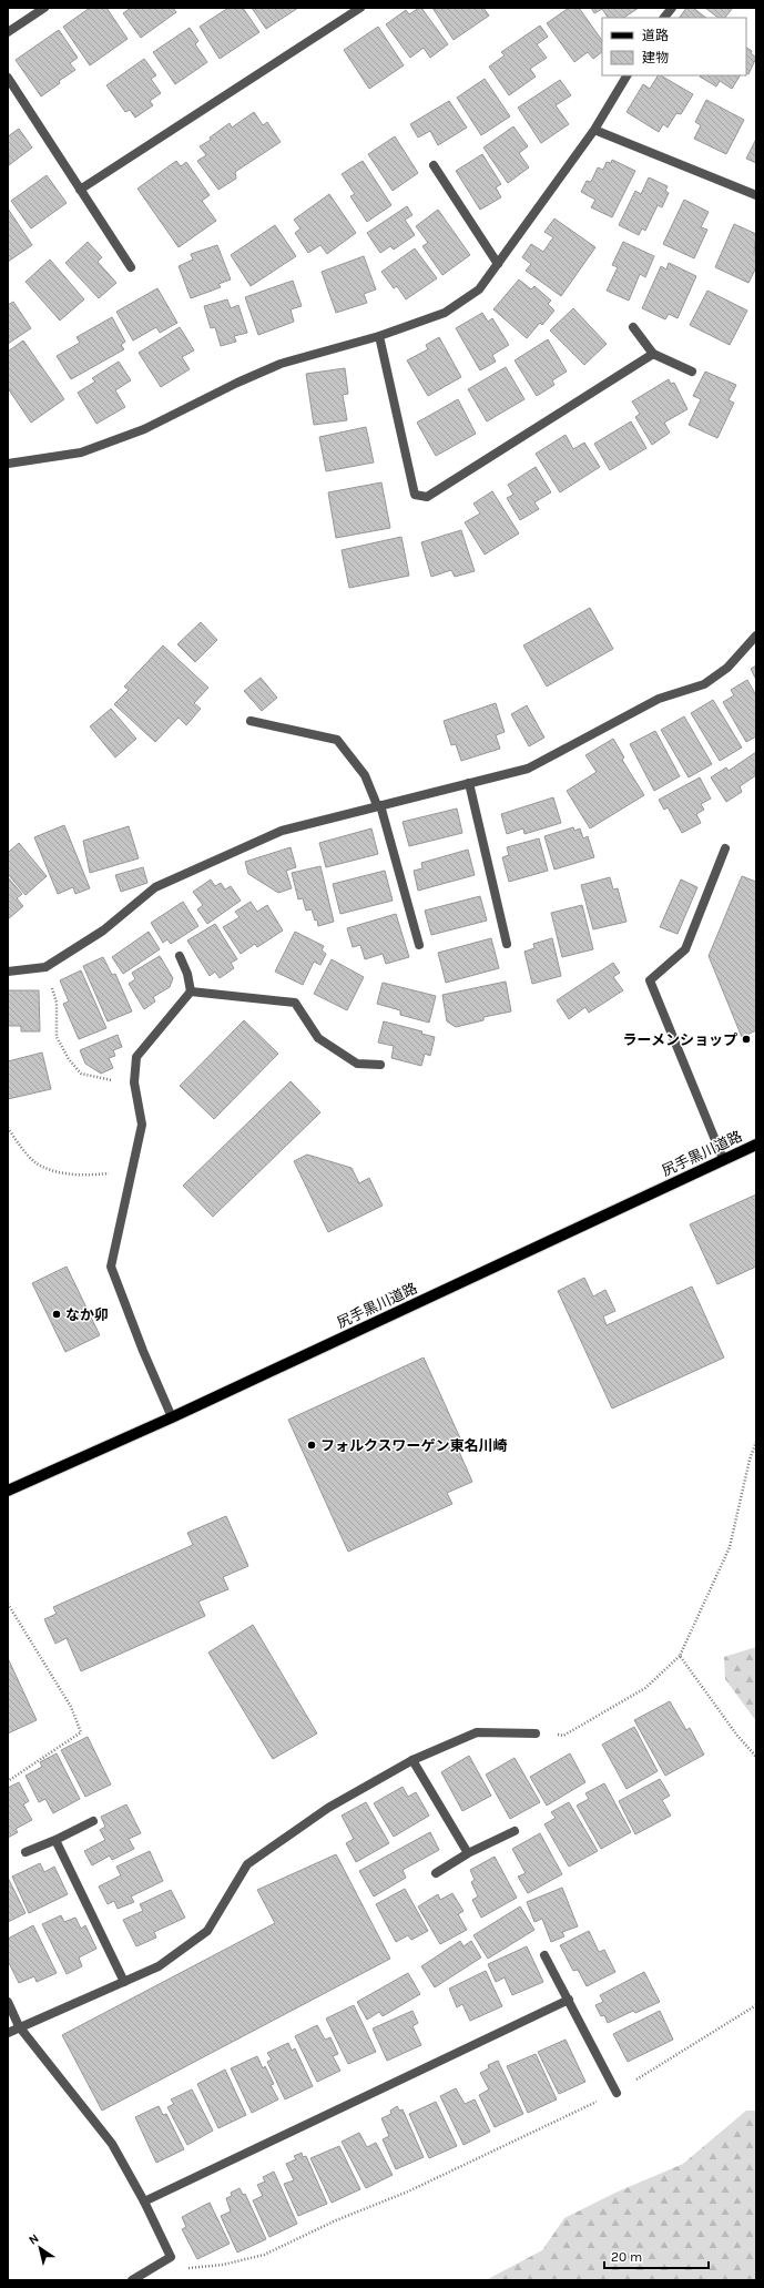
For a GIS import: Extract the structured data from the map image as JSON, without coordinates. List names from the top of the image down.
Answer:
{
  "streets": {
    "main road": ["尻手黒川道路"]
  },
  "places": ["ラーメンショップ", "なか卯", "フォルクスワーゲン東名川崎"],
  "legend": ["道路", "建物"],
  "scale_bar": "20 m",
  "north": "top left"
}
